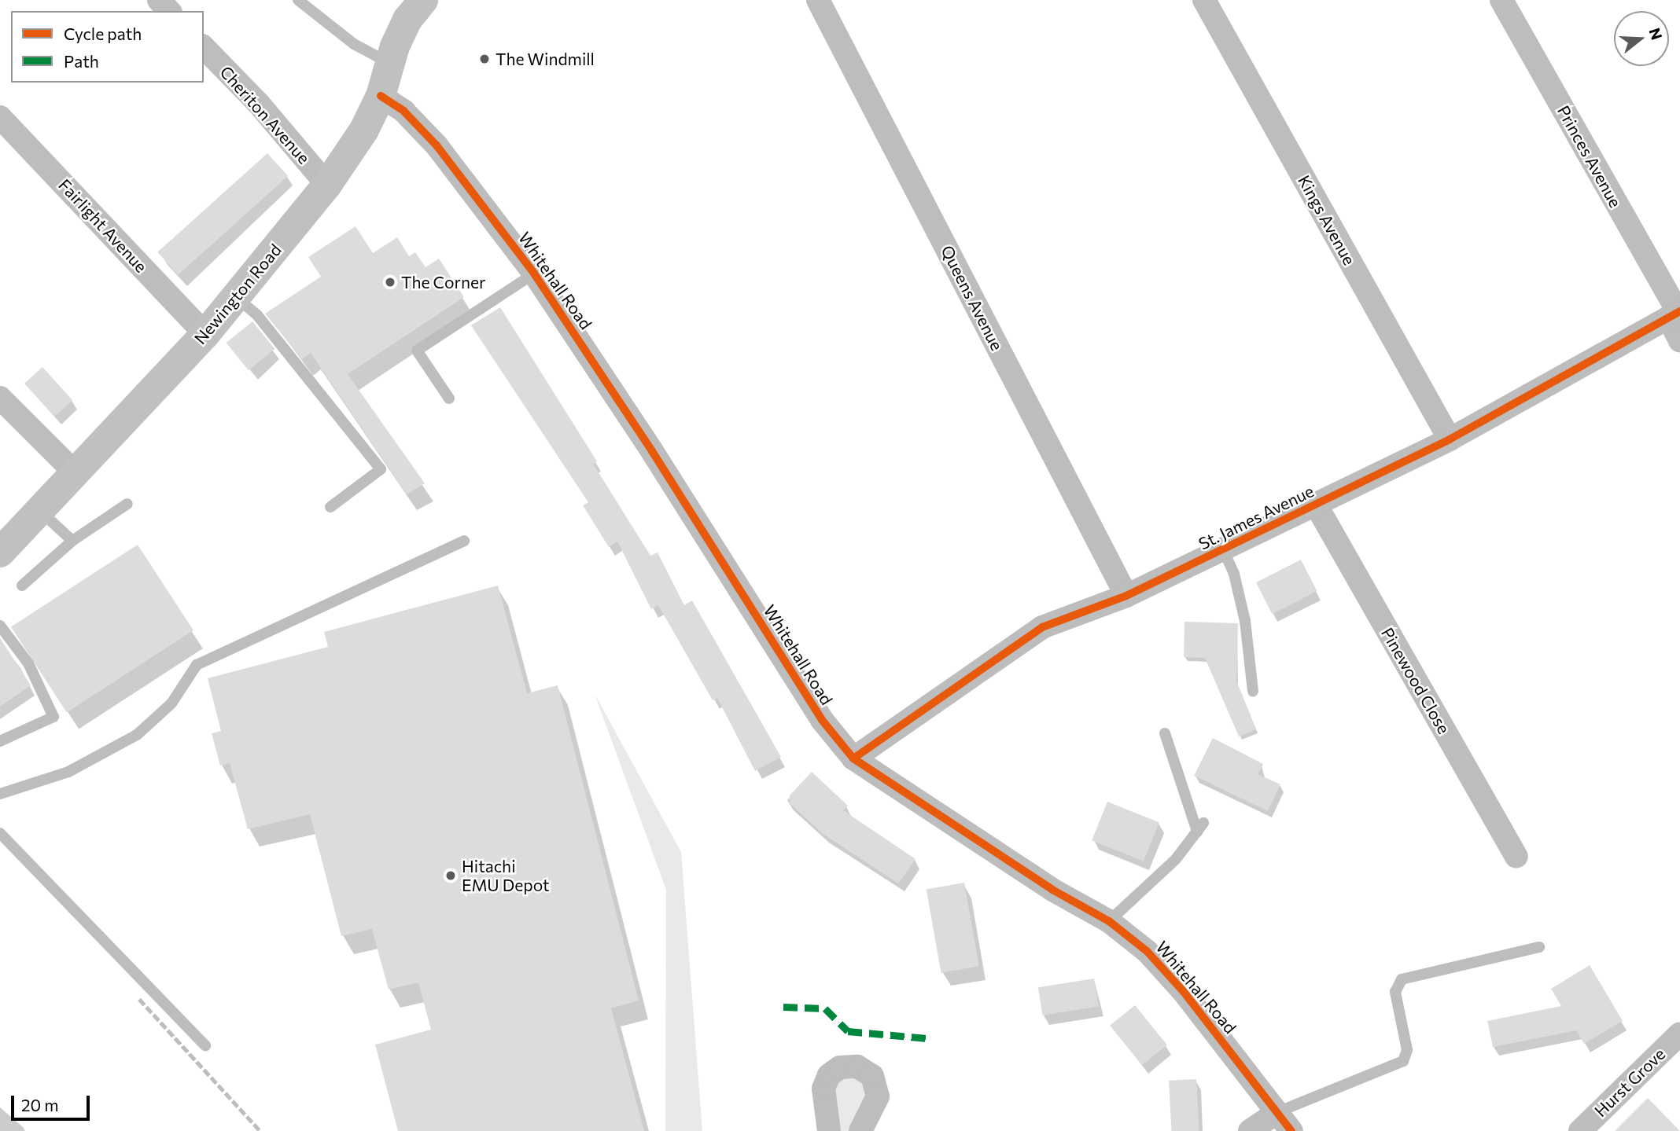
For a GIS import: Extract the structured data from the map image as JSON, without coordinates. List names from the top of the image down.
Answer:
{
  "streets": {
    "main road": ["Newington Road"],
    "street": [
      "Cheriton Avenue",
      "Princes Avenue",
      "Kings Avenue",
      "Fairlight Avenue",
      "Whitehall Road",
      "Queens Avenue",
      "St. James Avenue",
      "Pinewood Close",
      "Hurst Grove"
    ]
  },
  "crossings": [
    ["Cheriton Avenue", "Newington Road"],
    ["Princes Avenue", "St. James Avenue"],
    ["Kings Avenue", "St. James Avenue"],
    ["Fairlight Avenue", "Newington Road"],
    ["Whitehall Road", "Newington Road"],
    ["Whitehall Road", "St. James Avenue"],
    ["Queens Avenue", "St. James Avenue"],
    ["St. James Avenue", "Pinewood Close"]
  ],
  "places": ["The Windmill", "The Corner", "Hitachi EMU Depot"],
  "legend": ["Cycle path", "Path"],
  "scale_bar": "20 m",
  "north": "right"
}
